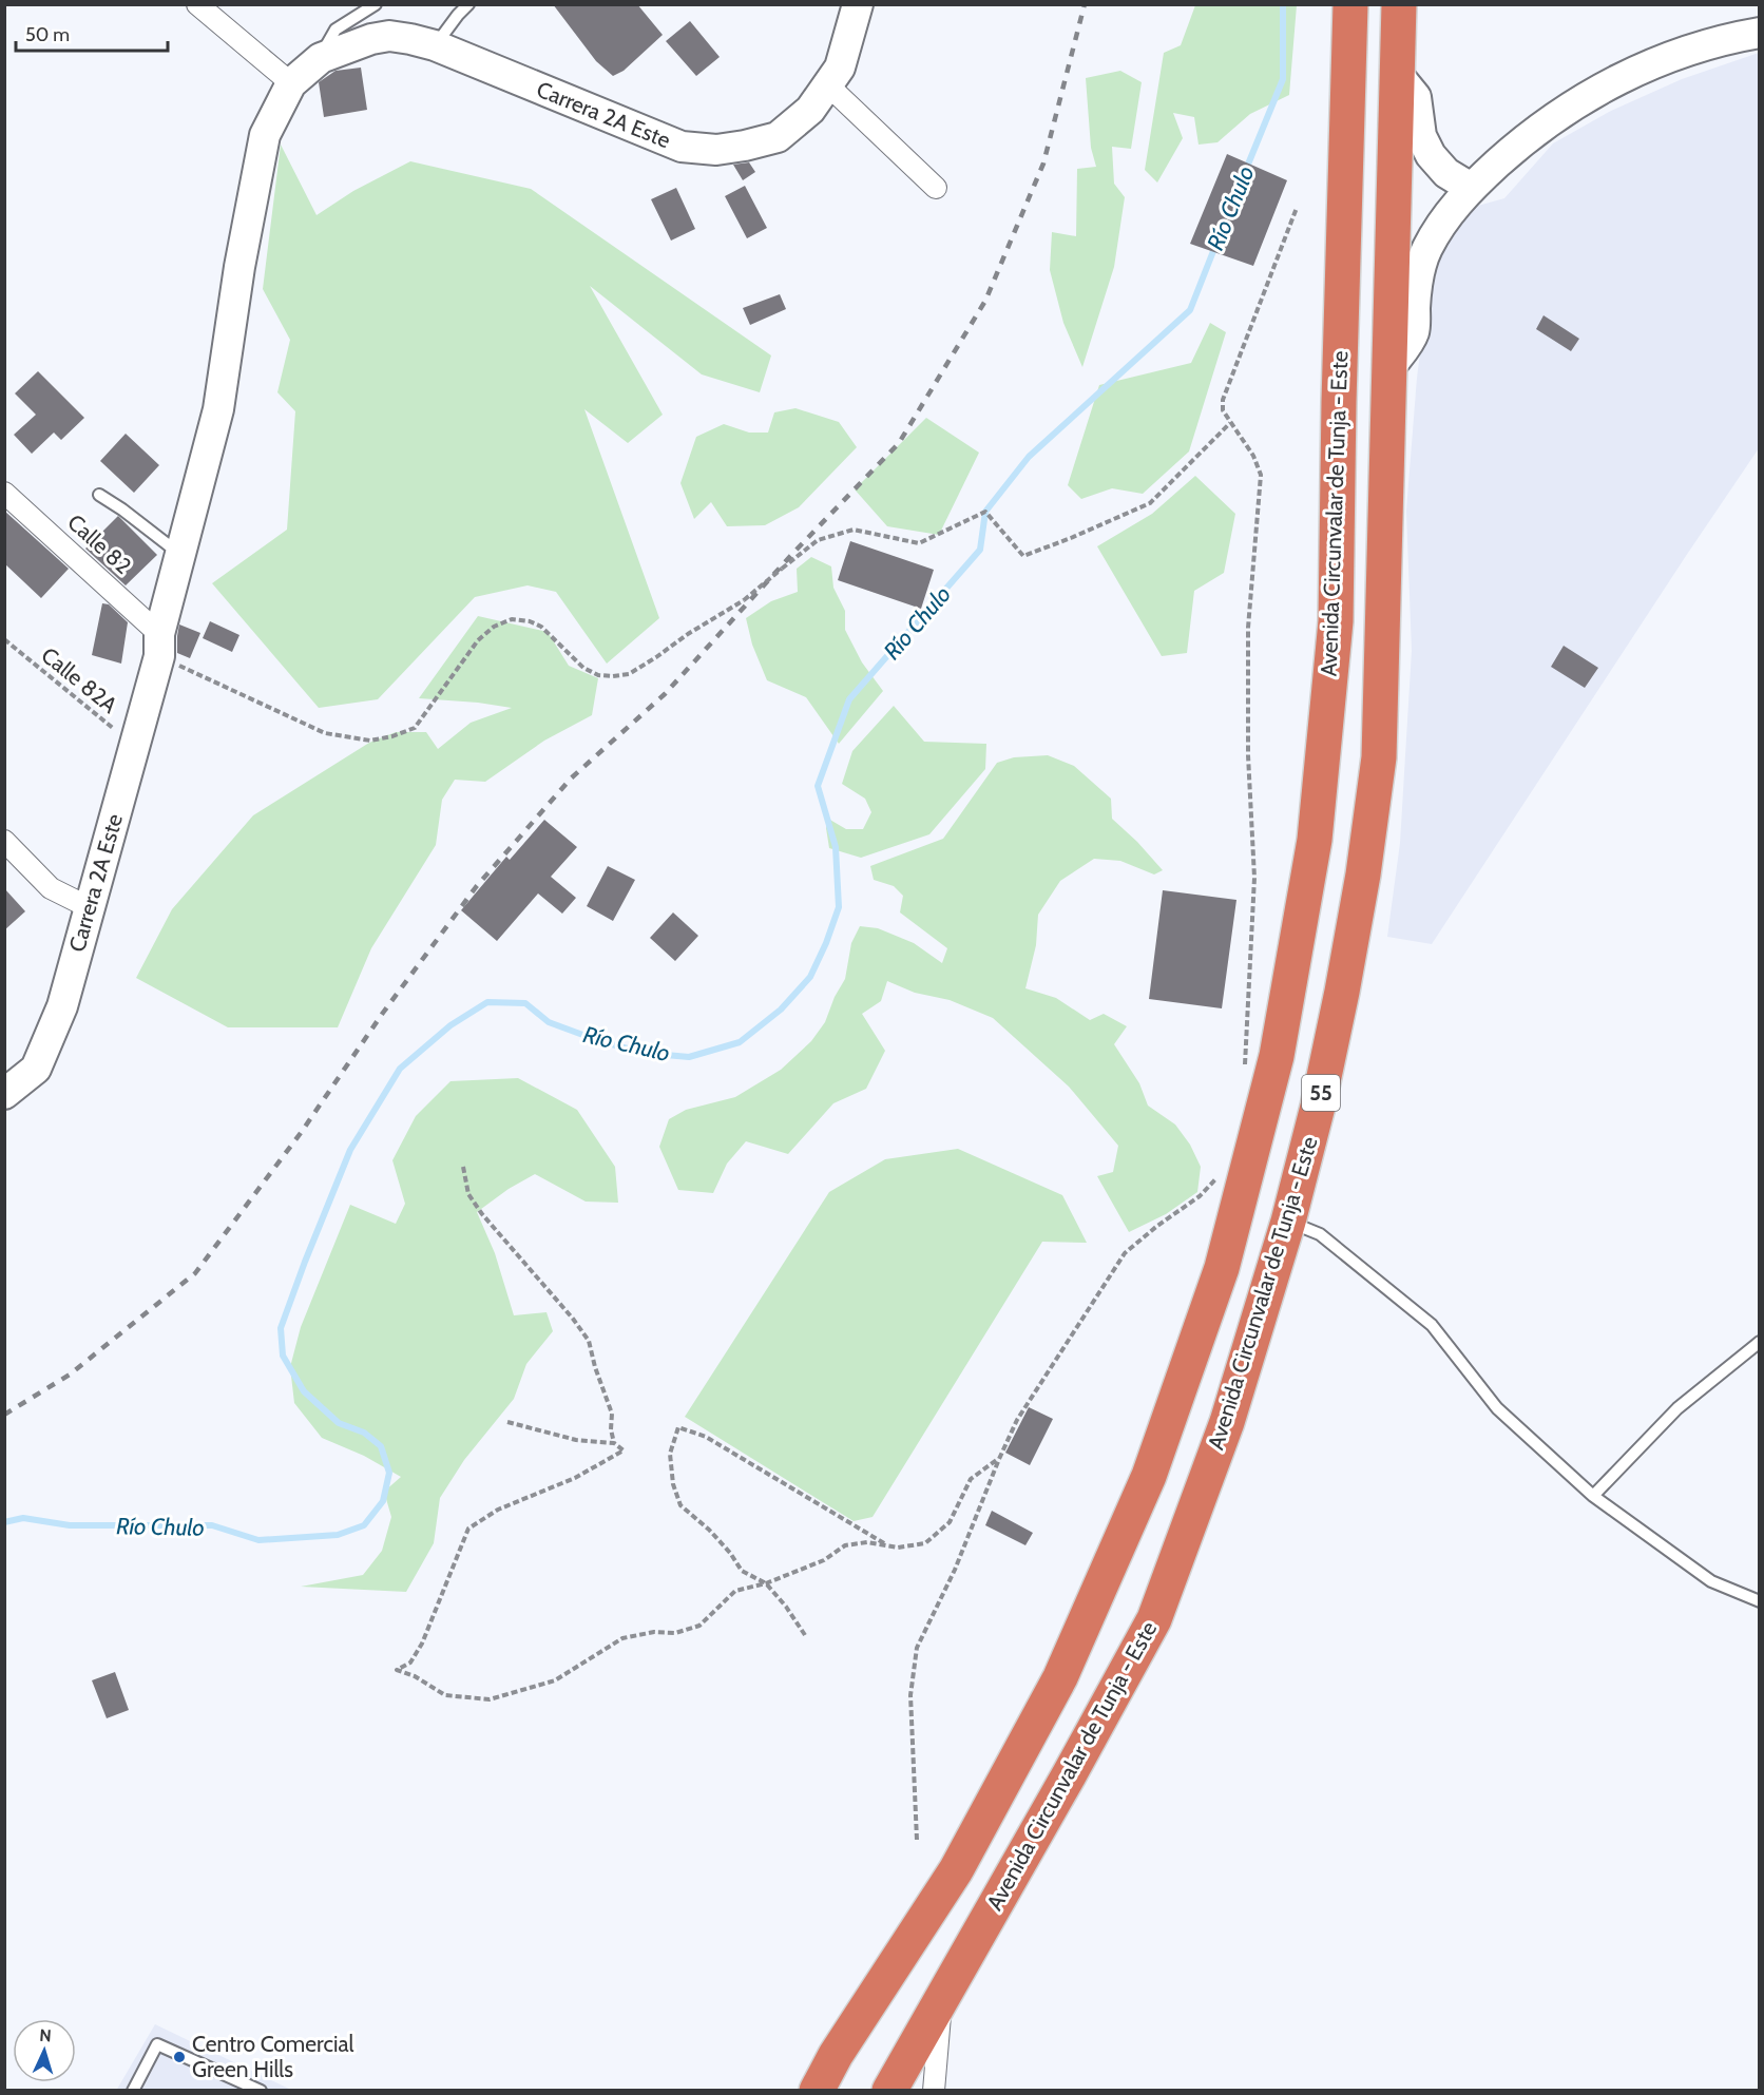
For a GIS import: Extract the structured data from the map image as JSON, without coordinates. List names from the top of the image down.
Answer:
{
  "streets": {
    "highway": ["Avenida Circunvalar de Tunja - Este", "55"],
    "street": ["Carrera 2A Este", "Calle 82"],
    "path": ["Calle 82A"]
  },
  "crossings": [
    ["Carrera 2A Este", "Calle 82"],
    ["Carrera 2A Este", "Calle 82A"]
  ],
  "water": ["Río Chulo"],
  "places": ["Centro Comercial Green Hills"],
  "scale_bar": "50 m",
  "north": "top"
}
